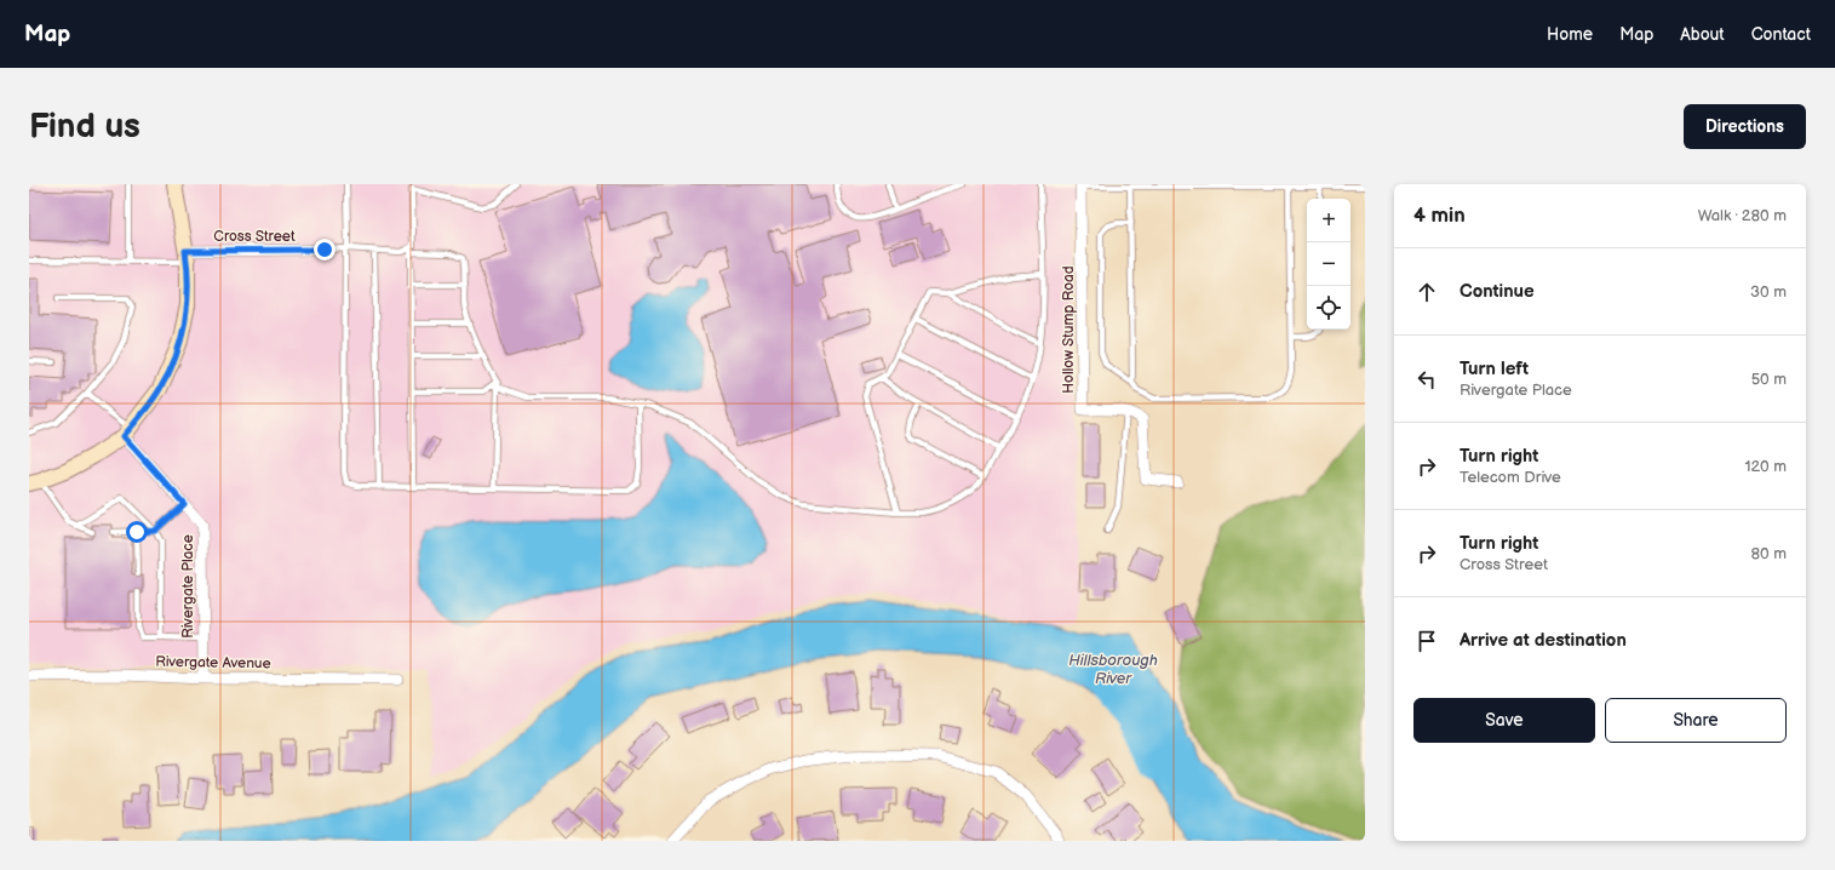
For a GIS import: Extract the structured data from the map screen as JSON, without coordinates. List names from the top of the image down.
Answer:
{
  "streets": {
    "street": [
      "Cross Street",
      "Hollow Stump Road",
      "Rivergate Place",
      "Rivergate Avenue"
    ]
  },
  "crossings": [
    ["Rivergate Place", "Rivergate Avenue"]
  ],
  "water": ["Hillsborough River"],
  "page": {
    "header": "Map",
    "nav": [
      "Home",
      "Map",
      "About",
      "Contact"
    ],
    "buttons": [
      "Directions",
      ["Save", "Share"]
    ],
    "title": "Find us",
    "heading": ["4 min", "Walk · 280 m"],
    "map_buttons": ["+", "−"],
    "list": [
      ["Continue", "30 m"],
      ["Turn left", "Rivergate Place", "50 m"],
      ["Turn right", "Telecom Drive", "120 m"],
      ["Turn right", "Cross Street", "80 m"],
      "Arrive at destination"
    ]
  }
}
